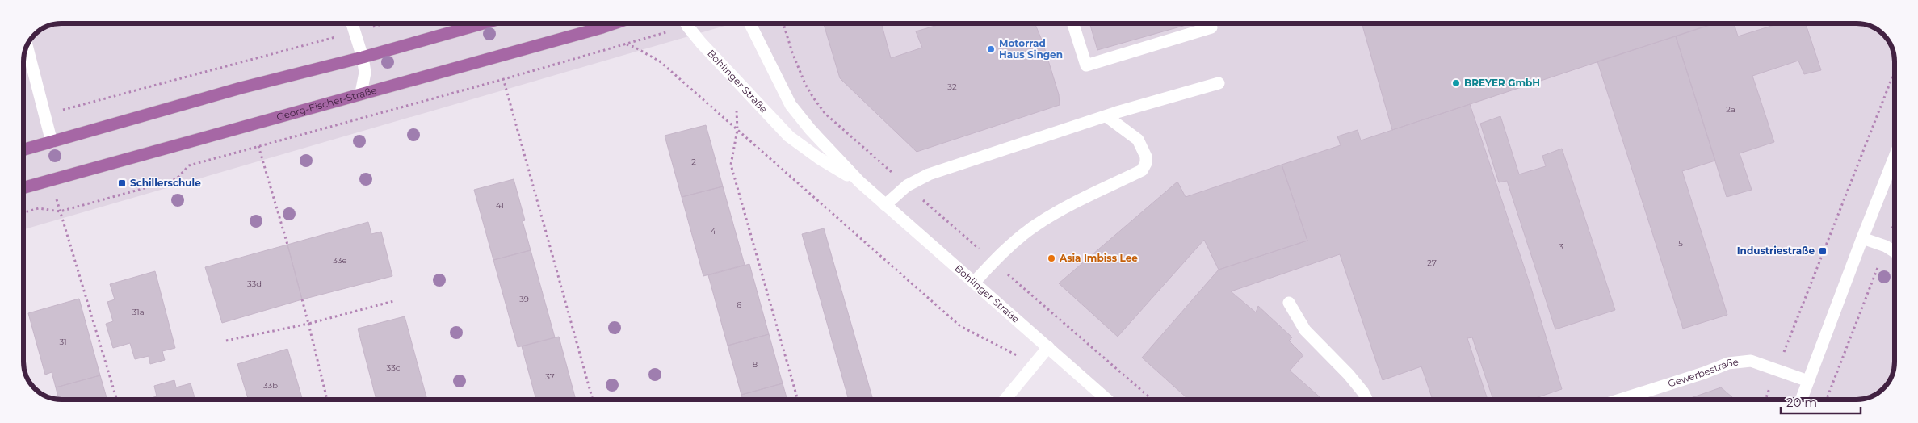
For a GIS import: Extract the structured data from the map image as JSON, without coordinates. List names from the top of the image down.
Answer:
{
  "streets": {
    "main road": ["Georg-Fischer-Straße"],
    "street": ["Bohlinger Straße", "Gewerbestraße"]
  },
  "places": {
    "other": ["Motorrad Haus Singen", "BREYER GmbH", "Asia Imbiss Lee"],
    "transit": ["Schillerschule", "Industriestraße"]
  },
  "house_numbers": [
    "32",
    "2a",
    "2",
    "41",
    "4",
    "5",
    "3",
    "33e",
    "27",
    "33d",
    "39",
    "6",
    "31a",
    "31",
    "8",
    "33c",
    "37",
    "33b"
  ],
  "scale_bar": "20 m"
}
